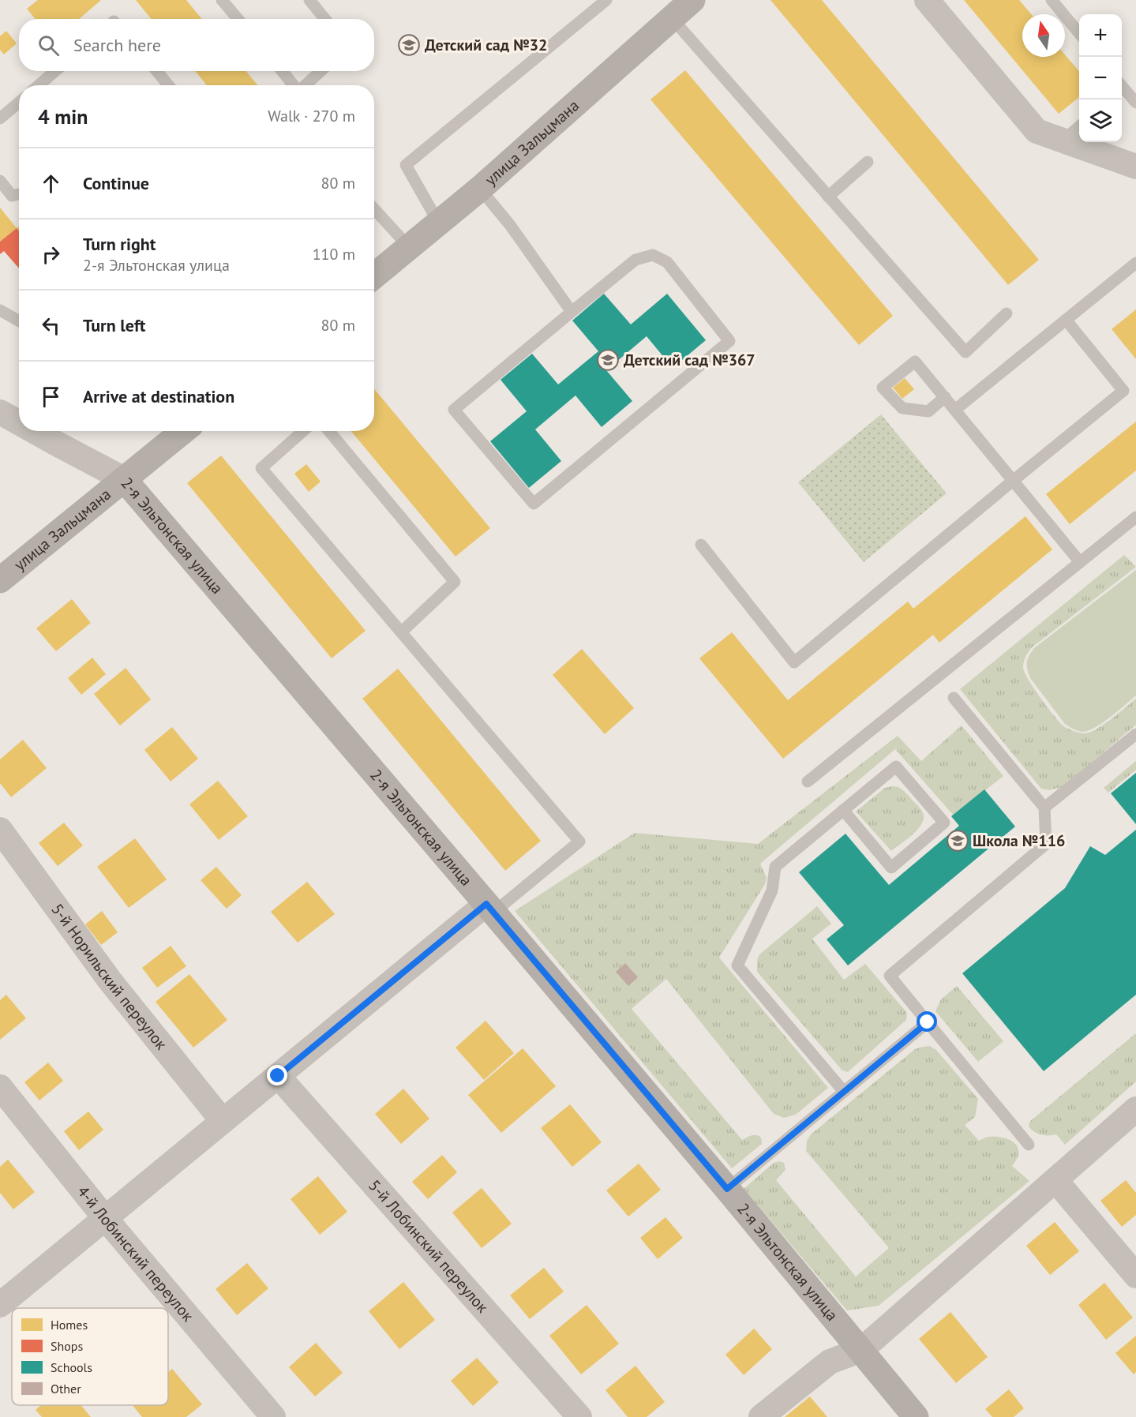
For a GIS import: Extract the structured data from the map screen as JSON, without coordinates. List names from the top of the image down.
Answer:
{
  "streets": {
    "street": [
      "улица Зальцмана",
      "2-я Эльтонская улица",
      "5-й Норильский переулок",
      "5-й Лобинский переулок",
      "4-й Лобинский переулок"
    ]
  },
  "crossings": [
    ["улица Зальцмана", "2-я Эльтонская улица"]
  ],
  "places": {
    "school or university": ["Детский сад №32", "Детский сад №367", "Школа №116"]
  },
  "legend": [
    "Homes",
    "Shops",
    "Schools",
    "Other"
  ],
  "north": "top",
  "page": {
    "map_buttons": ["+", "−"],
    "search": "Search here",
    "heading": ["4 min", "Walk · 270 m"],
    "list": [
      ["Continue", "80 m"],
      ["Turn right", "2-я Эльтонская улица", "110 m"],
      ["Turn left", "80 m"],
      "Arrive at destination"
    ]
  }
}
